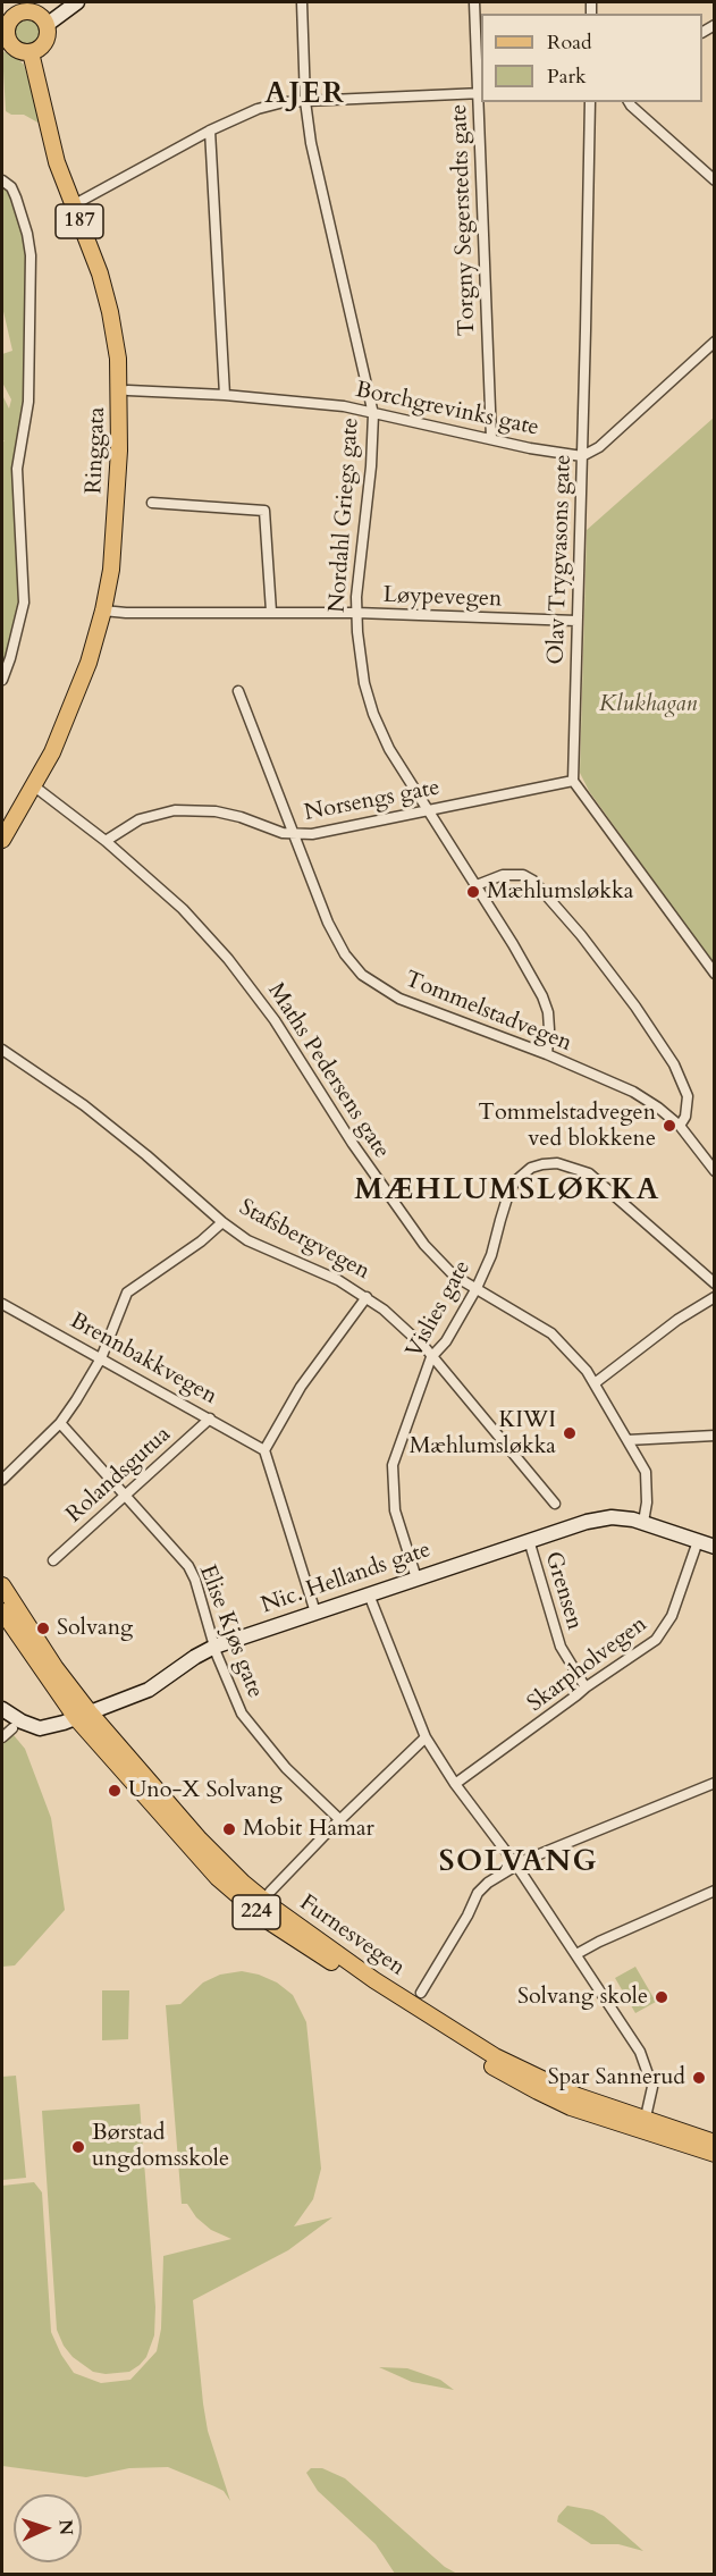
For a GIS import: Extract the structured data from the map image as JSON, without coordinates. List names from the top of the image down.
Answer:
{
  "streets": {
    "main road": [
      "187",
      "Ringgata",
      "Nic. Hellands gate",
      "224",
      "Furnesvegen"
    ],
    "street": [
      "Torgny Segerstedts gate",
      "Borchgrevinks gate",
      "Nordahl Griegs gate",
      "Olav Trygvasons gate",
      "Løypevegen",
      "Norsengs gate",
      "Tommelstadvegen",
      "Maths Pedersens gate",
      "Stafsbergvegen",
      "Vislies gate",
      "Brennbakkvegen",
      "Rolandsgutua",
      "Grensen",
      "Elise Kjøs gate",
      "Skarpholvegen"
    ]
  },
  "crossings": [
    ["Torgny Segerstedts gate", "Borchgrevinks gate"],
    ["Borchgrevinks gate", "Nordahl Griegs gate"],
    ["Borchgrevinks gate", "Olav Trygvasons gate"],
    ["Ringgata", "Løypevegen"],
    ["Ringgata", "Maths Pedersens gate"],
    ["Nordahl Griegs gate", "Løypevegen"],
    ["Nordahl Griegs gate", "Norsengs gate"],
    ["Nordahl Griegs gate", "Tommelstadvegen"],
    ["Olav Trygvasons gate", "Løypevegen"],
    ["Olav Trygvasons gate", "Norsengs gate"],
    ["Norsengs gate", "Tommelstadvegen"],
    ["Norsengs gate", "Maths Pedersens gate"],
    ["Maths Pedersens gate", "Vislies gate"],
    ["Maths Pedersens gate", "Nic. Hellands gate"],
    ["Stafsbergvegen", "Vislies gate"],
    ["Vislies gate", "Nic. Hellands gate"],
    ["Brennbakkvegen", "Rolandsgutua"],
    ["Rolandsgutua", "Elise Kjøs gate"],
    ["Nic. Hellands gate", "Grensen"],
    ["Nic. Hellands gate", "Elise Kjøs gate"],
    ["Nic. Hellands gate", "Furnesvegen"],
    ["Grensen", "Skarpholvegen"]
  ],
  "districts": ["AJER", "MÆHLUMSLØKKA", "SOLVANG"],
  "parks": ["Klukhagan"],
  "places": [
    "Mæhlumsløkka",
    "Tommelstadvegen ved blokkene",
    "KIWI Mæhlumsløkka",
    "Solvang",
    "Uno-X Solvang",
    "Mobit Hamar",
    "Solvang skole",
    "Spar Sannerud",
    "Børstad ungdomsskole"
  ],
  "legend": ["Road", "Park"],
  "north": "right"
}
